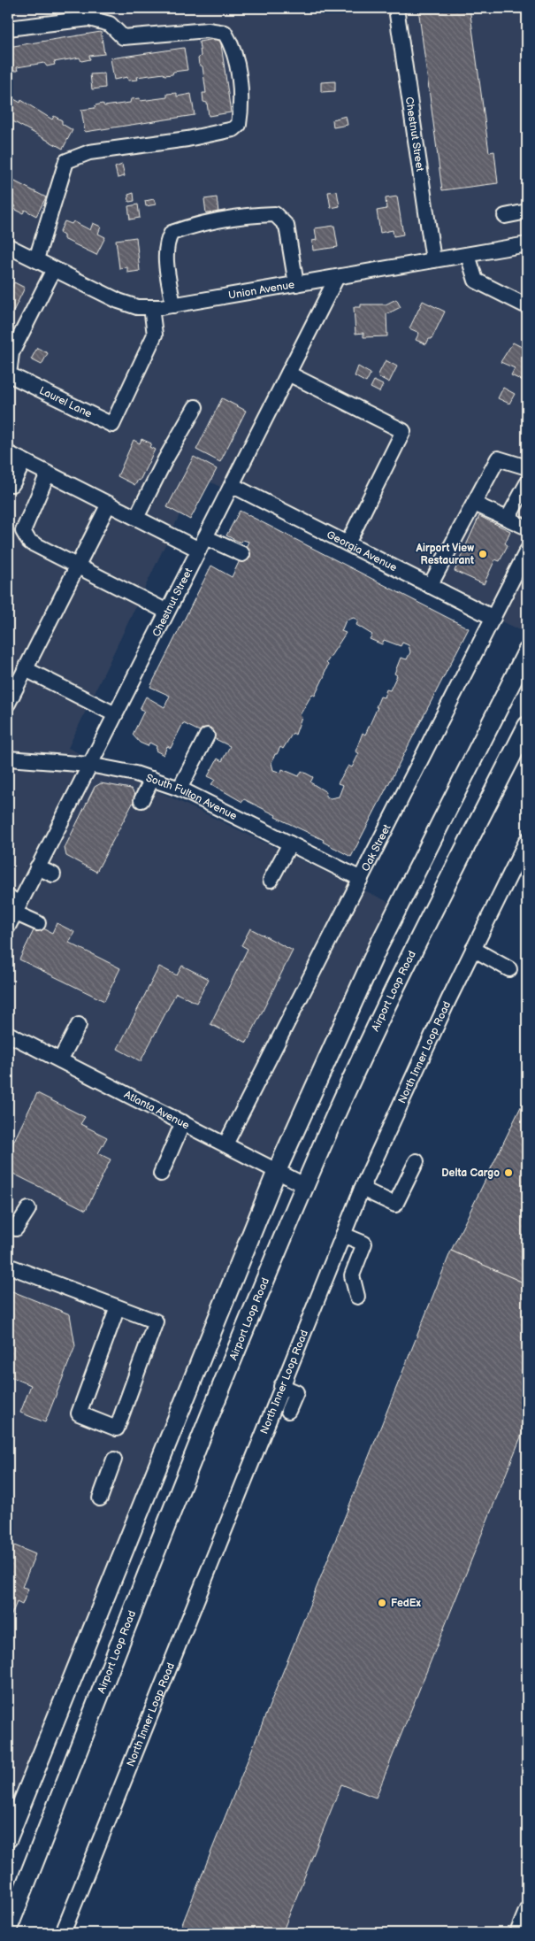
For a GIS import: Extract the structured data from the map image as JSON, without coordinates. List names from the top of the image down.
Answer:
{
  "streets": {
    "main road": ["Airport Loop Road"],
    "street": [
      "Chestnut Street",
      "Union Avenue",
      "Laurel Lane",
      "Georgia Avenue",
      "South Fulton Avenue",
      "Oak Street",
      "North Inner Loop Road",
      "Atlanta Avenue"
    ]
  },
  "crossings": [
    ["Chestnut Street", "Union Avenue"],
    ["Chestnut Street", "Georgia Avenue"],
    ["Chestnut Street", "South Fulton Avenue"],
    ["Union Avenue", "Laurel Lane"],
    ["Georgia Avenue", "Oak Street"],
    ["South Fulton Avenue", "Oak Street"],
    ["Oak Street", "Atlanta Avenue"],
    ["Airport Loop Road", "Atlanta Avenue"]
  ],
  "places": ["Airport View Restaurant", "Delta Cargo", "FedEx"]
}
